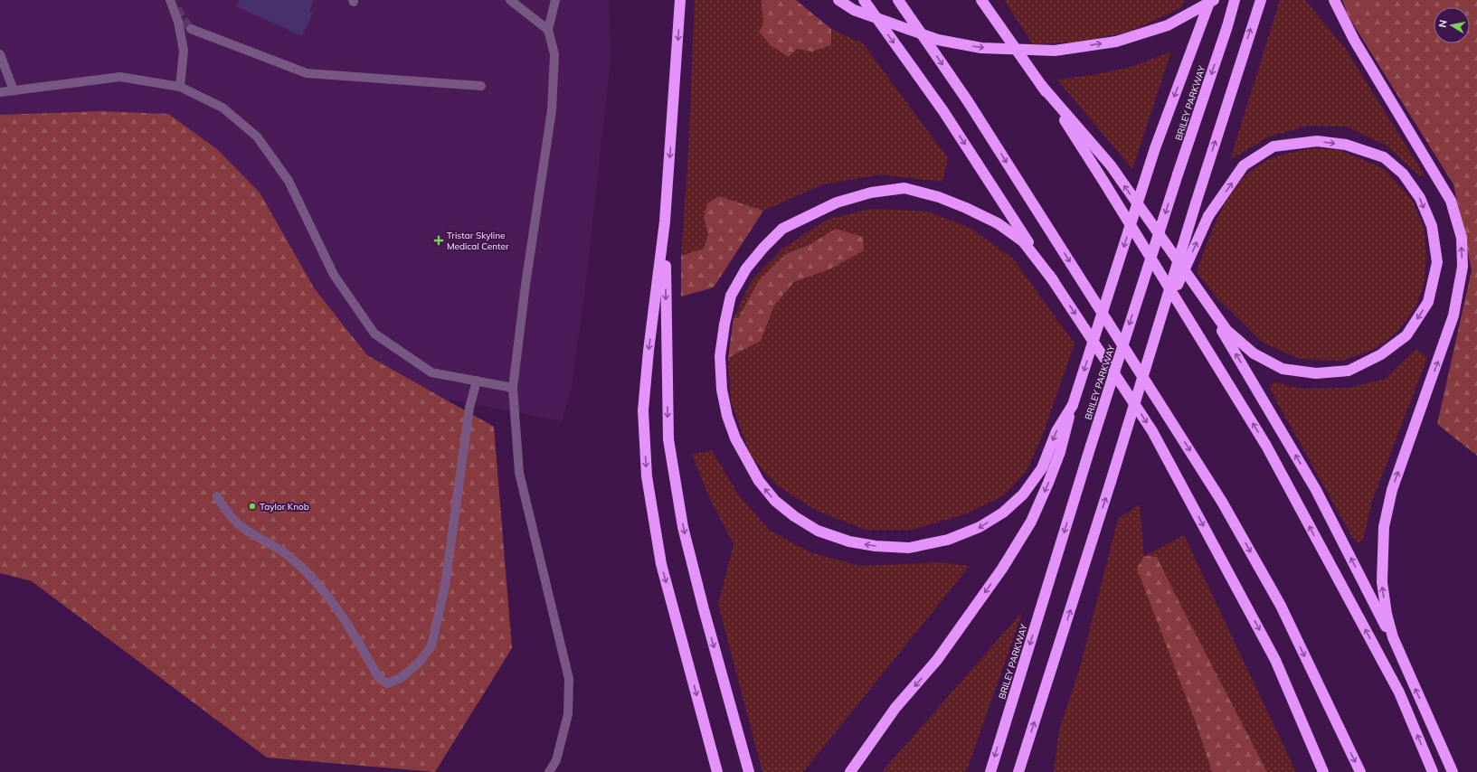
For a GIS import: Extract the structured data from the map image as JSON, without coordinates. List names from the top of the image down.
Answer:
{
  "streets": {
    "highway": ["BRILEY PARKWAY"]
  },
  "places": {
    "health": ["Tristar Skyline Medical Center"],
    "other": ["Taylor Knob"]
  },
  "north": "left"
}
